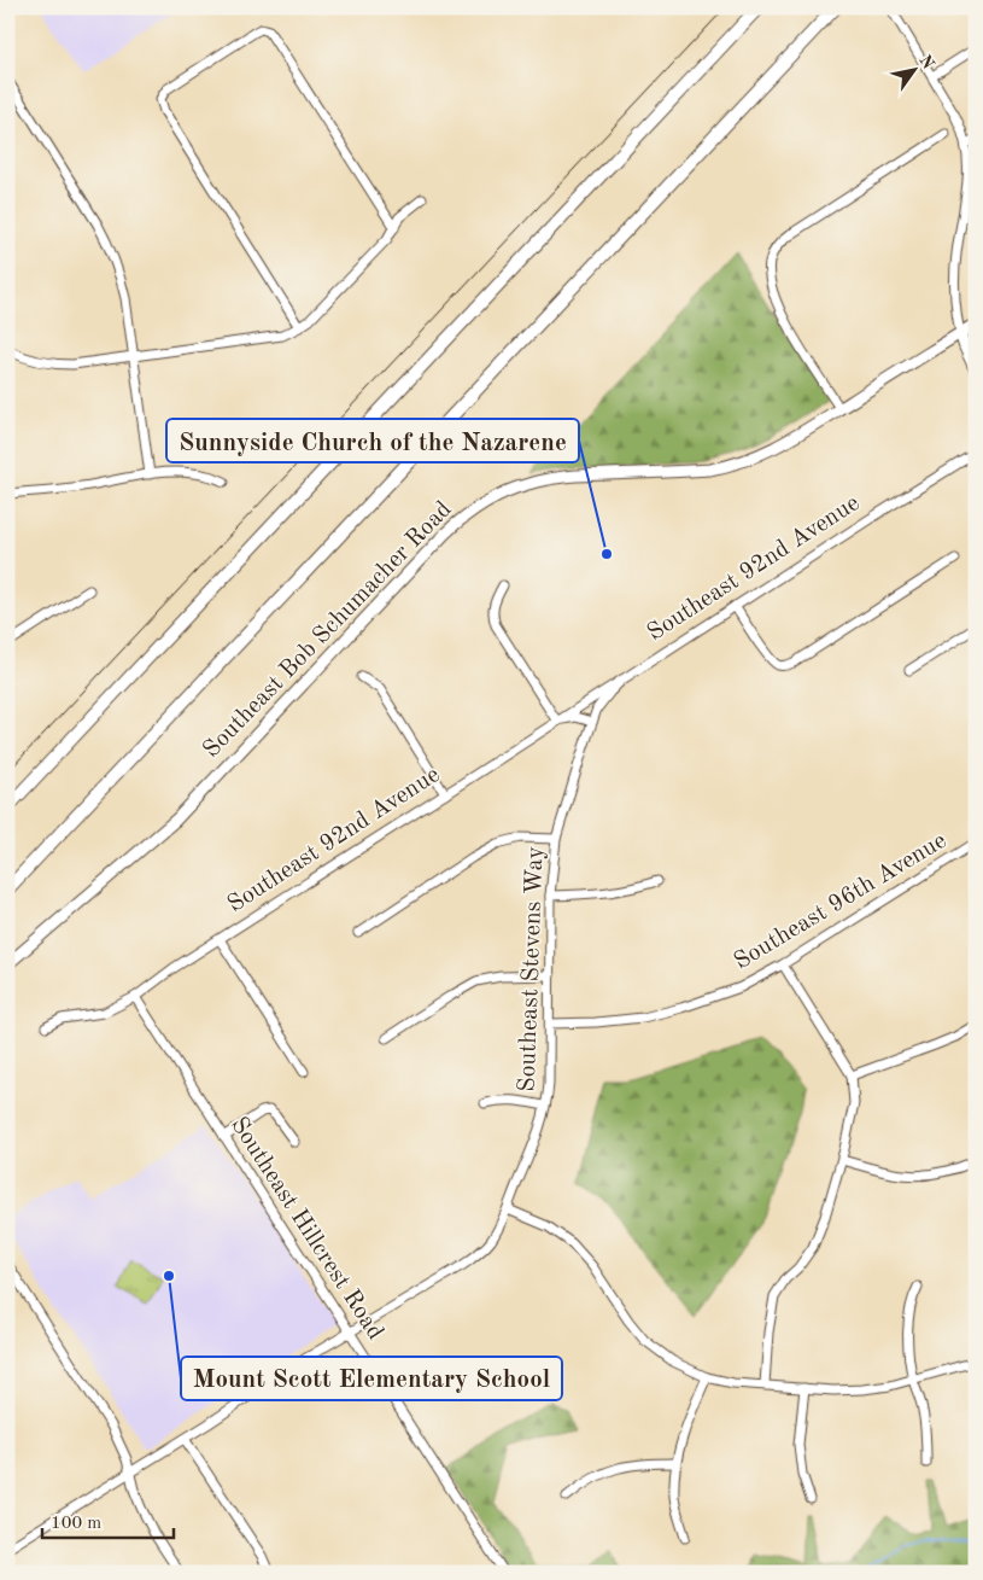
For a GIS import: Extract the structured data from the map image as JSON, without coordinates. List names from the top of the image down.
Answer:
{
  "streets": {
    "main road": ["Southeast Bob Schumacher Road"],
    "street": [
      "Southeast 92nd Avenue",
      "Southeast 96th Avenue",
      "Southeast Stevens Way",
      "Southeast Hillcrest Road"
    ]
  },
  "crossings": [
    ["Southeast 92nd Avenue", "Southeast Stevens Way"],
    ["Southeast 92nd Avenue", "Southeast Hillcrest Road"],
    ["Southeast 96th Avenue", "Southeast Stevens Way"],
    ["Southeast Stevens Way", "Southeast Hillcrest Road"]
  ],
  "places": ["Sunnyside Church of the Nazarene", "Mount Scott Elementary School"],
  "scale_bar": "100 m",
  "north": "top right"
}
